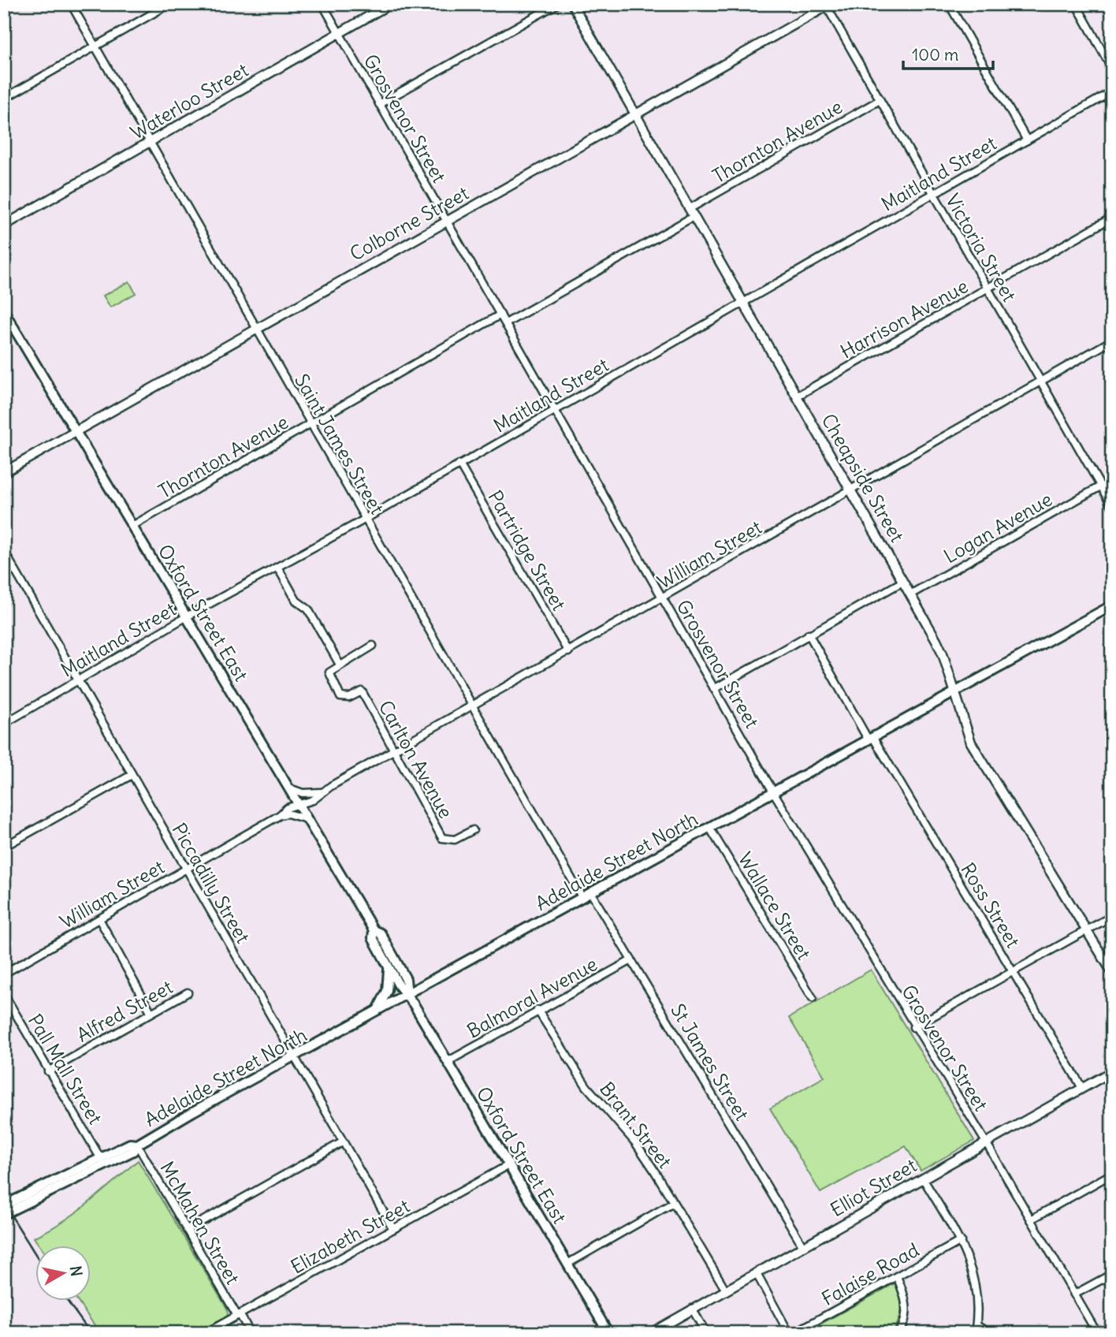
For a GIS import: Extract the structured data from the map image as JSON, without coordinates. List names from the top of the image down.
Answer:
{
  "streets": {
    "main road": ["Oxford Street East", "Adelaide Street North"],
    "street": [
      "Waterloo Street",
      "Grosvenor Street",
      "Thornton Avenue",
      "Maitland Street",
      "Colborne Street",
      "Victoria Street",
      "Harrison Avenue",
      "Saint James Street",
      "Cheapside Street",
      "Logan Avenue",
      "Partridge Street",
      "William Street",
      "Carlton Avenue",
      "Piccadilly Street",
      "Ross Street",
      "Wallace Street",
      "Balmoral Avenue",
      "Alfred Street",
      "St James Street",
      "Pall Mall Street",
      "Brant Street",
      "Elliot Street",
      "McMahen Street",
      "Elizabeth Street",
      "Falaise Road"
    ]
  },
  "crossings": [
    ["Waterloo Street", "Grosvenor Street"],
    ["Waterloo Street", "Saint James Street"],
    ["Grosvenor Street", "Thornton Avenue"],
    ["Grosvenor Street", "Maitland Street"],
    ["Grosvenor Street", "Colborne Street"],
    ["Grosvenor Street", "William Street"],
    ["Grosvenor Street", "Adelaide Street North"],
    ["Grosvenor Street", "Elliot Street"],
    ["Thornton Avenue", "Victoria Street"],
    ["Thornton Avenue", "Saint James Street"],
    ["Thornton Avenue", "Cheapside Street"],
    ["Thornton Avenue", "Oxford Street East"],
    ["Maitland Street", "Victoria Street"],
    ["Maitland Street", "Saint James Street"],
    ["Maitland Street", "Cheapside Street"],
    ["Maitland Street", "Partridge Street"],
    ["Maitland Street", "Oxford Street East"],
    ["Maitland Street", "Piccadilly Street"],
    ["Colborne Street", "Victoria Street"],
    ["Colborne Street", "Saint James Street"],
    ["Colborne Street", "Cheapside Street"],
    ["Colborne Street", "Oxford Street East"],
    ["Victoria Street", "Harrison Avenue"],
    ["Victoria Street", "Logan Avenue"],
    ["Victoria Street", "William Street"],
    ["Harrison Avenue", "Cheapside Street"],
    ["Saint James Street", "William Street"],
    ["Saint James Street", "Adelaide Street North"],
    ["Cheapside Street", "Logan Avenue"],
    ["Cheapside Street", "William Street"],
    ["Cheapside Street", "Adelaide Street North"],
    ["Partridge Street", "William Street"],
    ["William Street", "Oxford Street East"],
    ["William Street", "Carlton Avenue"],
    ["William Street", "Piccadilly Street"],
    ["Oxford Street East", "Adelaide Street North"],
    ["Oxford Street East", "Balmoral Avenue"],
    ["Oxford Street East", "Elizabeth Street"],
    ["Adelaide Street North", "Piccadilly Street"],
    ["Adelaide Street North", "Ross Street"],
    ["Adelaide Street North", "Wallace Street"],
    ["Adelaide Street North", "St James Street"],
    ["Adelaide Street North", "Pall Mall Street"],
    ["Adelaide Street North", "McMahen Street"],
    ["Piccadilly Street", "Elizabeth Street"],
    ["Ross Street", "Elliot Street"],
    ["Balmoral Avenue", "St James Street"],
    ["Balmoral Avenue", "Brant Street"],
    ["Alfred Street", "Pall Mall Street"],
    ["St James Street", "Elliot Street"],
    ["Brant Street", "Elliot Street"],
    ["McMahen Street", "Elizabeth Street"]
  ],
  "scale_bar": "100 m",
  "north": "right"
}
